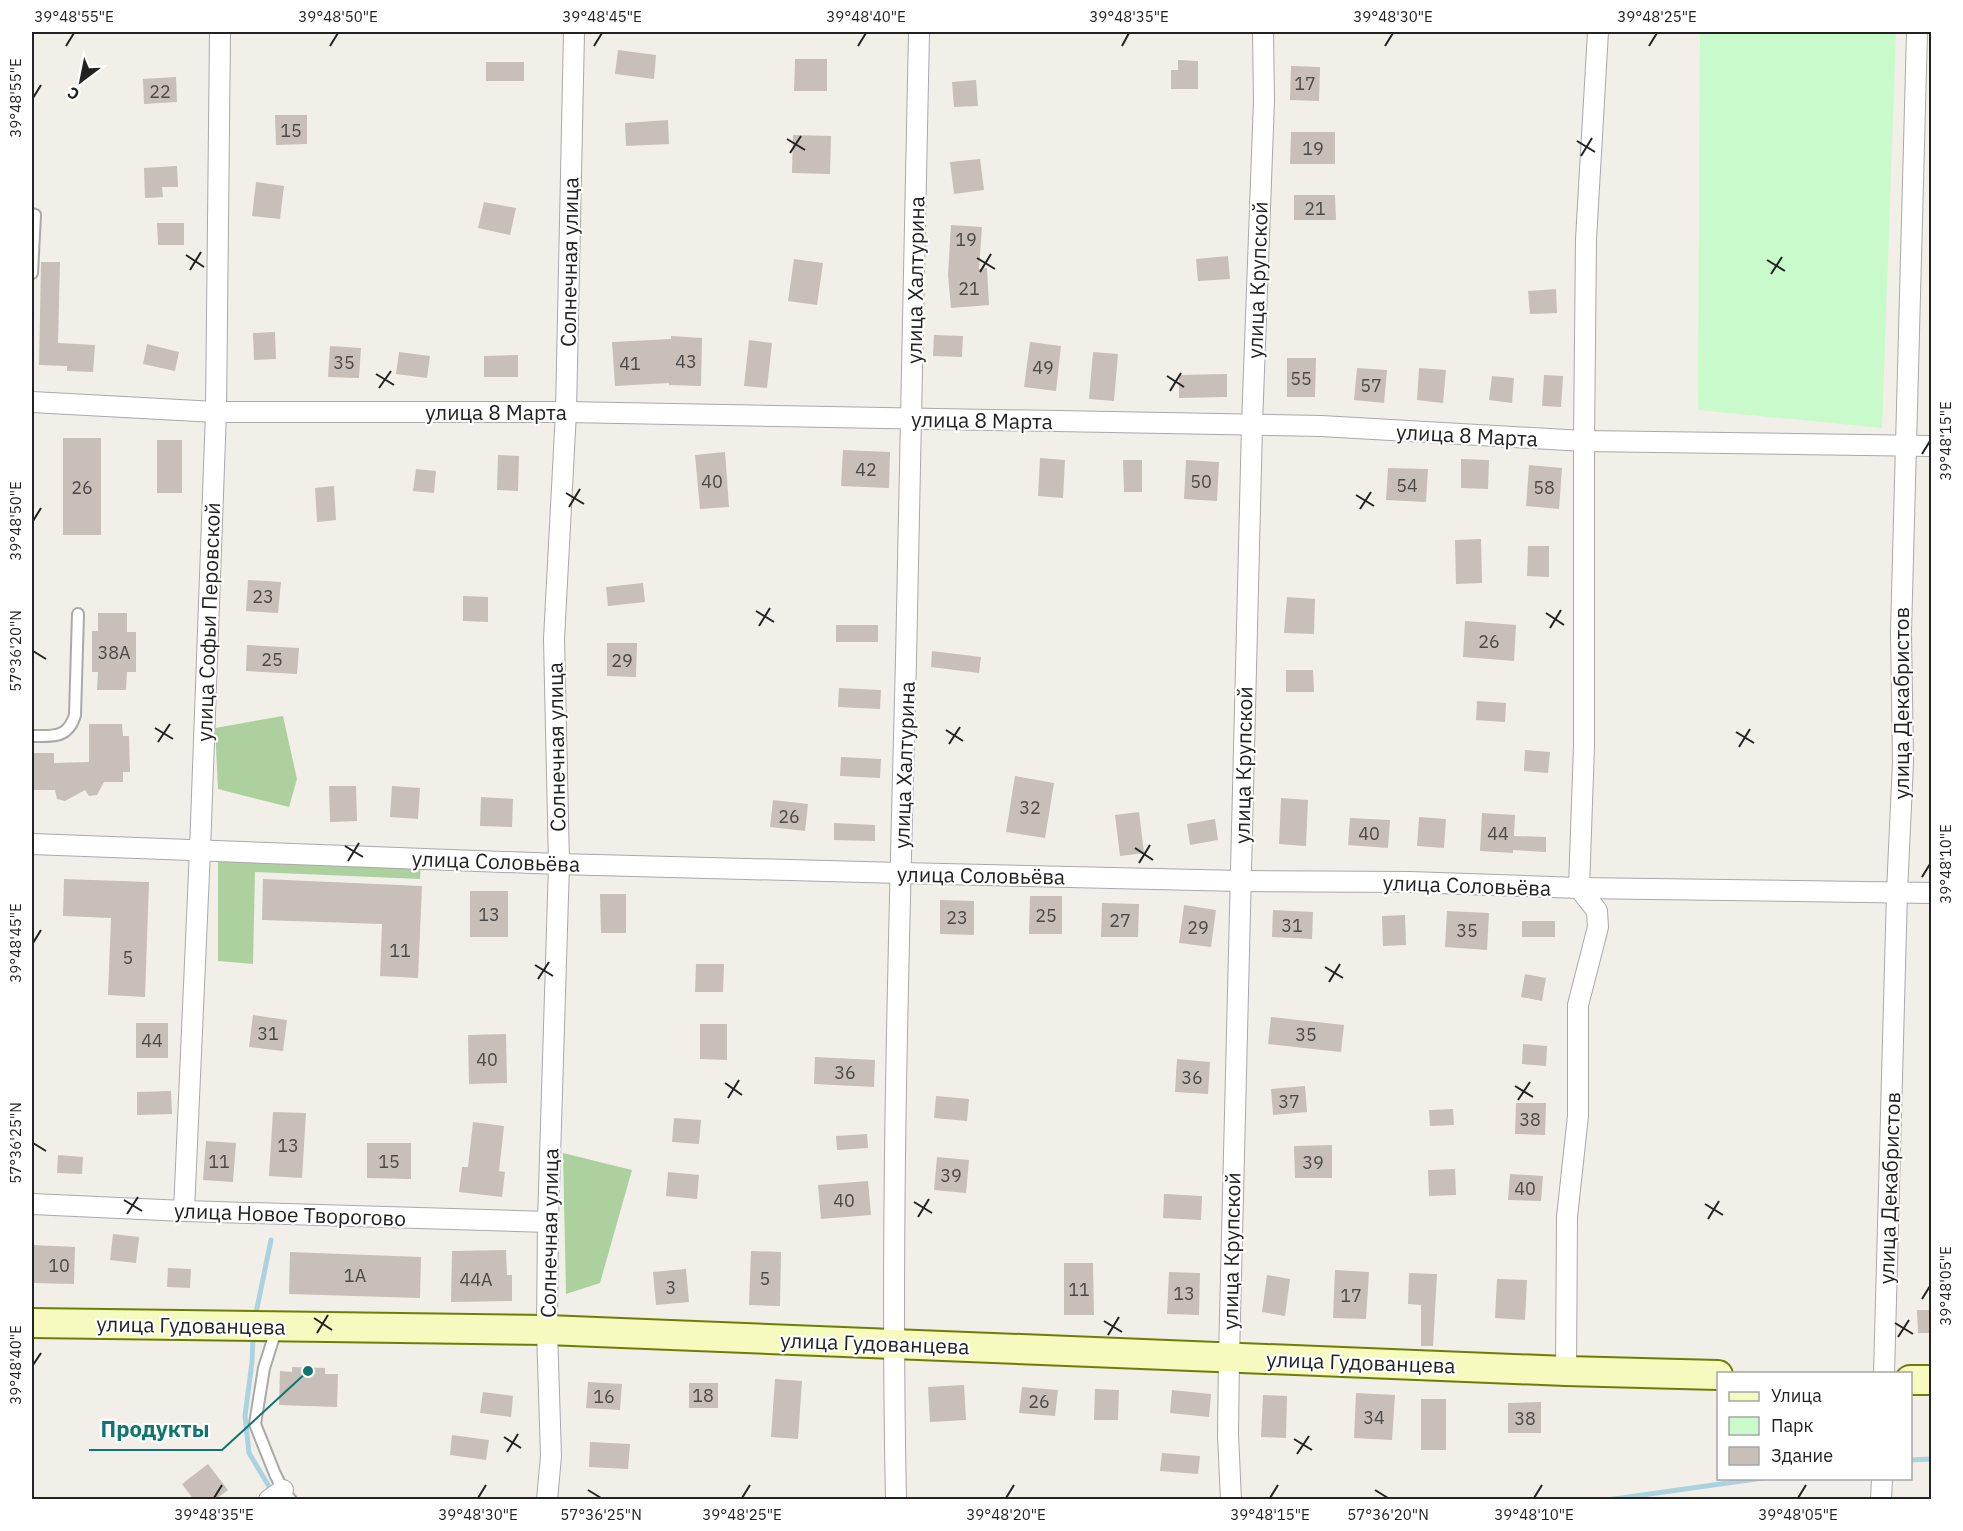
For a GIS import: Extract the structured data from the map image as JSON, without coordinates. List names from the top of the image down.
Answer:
{
  "streets": {
    "street": [
      "Солнечная улица",
      "улица Халтурина",
      "улица Крупской",
      "улица 8 Марта",
      "улица Софьи Перовской",
      "улица Декабристов",
      "улица Соловьёва",
      "улица Новое Творогово",
      "улица Гудованцева"
    ]
  },
  "crossings": [
    ["Солнечная улица", "улица 8 Марта"],
    ["Солнечная улица", "улица Соловьёва"],
    ["Солнечная улица", "улица Новое Творогово"],
    ["Солнечная улица", "улица Гудованцева"],
    ["улица Халтурина", "улица 8 Марта"],
    ["улица Халтурина", "улица Соловьёва"],
    ["улица Халтурина", "улица Гудованцева"],
    ["улица Крупской", "улица 8 Марта"],
    ["улица Крупской", "улица Соловьёва"],
    ["улица Крупской", "улица Гудованцева"],
    ["улица 8 Марта", "улица Софьи Перовской"],
    ["улица 8 Марта", "улица Декабристов"],
    ["улица Софьи Перовской", "улица Соловьёва"],
    ["улица Софьи Перовской", "улица Новое Творогово"],
    ["улица Декабристов", "улица Соловьёва"]
  ],
  "places": ["Продукты"],
  "house_numbers": [
    "17",
    "22",
    "15",
    "19",
    "21",
    "19",
    "21",
    "43",
    "35",
    "41",
    "49",
    "55",
    "57",
    "42",
    "40",
    "50",
    "54",
    "26",
    "58",
    "23",
    "26",
    "38А",
    "25",
    "29",
    "32",
    "26",
    "40",
    "44",
    "13",
    "25",
    "23",
    "27",
    "31",
    "29",
    "35",
    "11",
    "5",
    "31",
    "35",
    "44",
    "40",
    "36",
    "36",
    "37",
    "38",
    "13",
    "11",
    "15",
    "39",
    "39",
    "40",
    "40",
    "10",
    "1А",
    "5",
    "44А",
    "3",
    "11",
    "13",
    "17",
    "18",
    "16",
    "26",
    "34",
    "38"
  ],
  "legend": ["Улица", "Парк", "Здание"],
  "north": "bottom left",
  "coordinates": [
    "39°48'55\"E",
    "39°48'50\"E",
    "39°48'45\"E",
    "39°48'40\"E",
    "39°48'35\"E",
    "39°48'30\"E",
    "39°48'25\"E",
    "39°48'15\"E",
    "57°36'20\"N",
    "39°48'10\"E",
    "57°36'25\"N",
    "39°48'05\"E",
    "39°48'20\"E"
  ]
}
